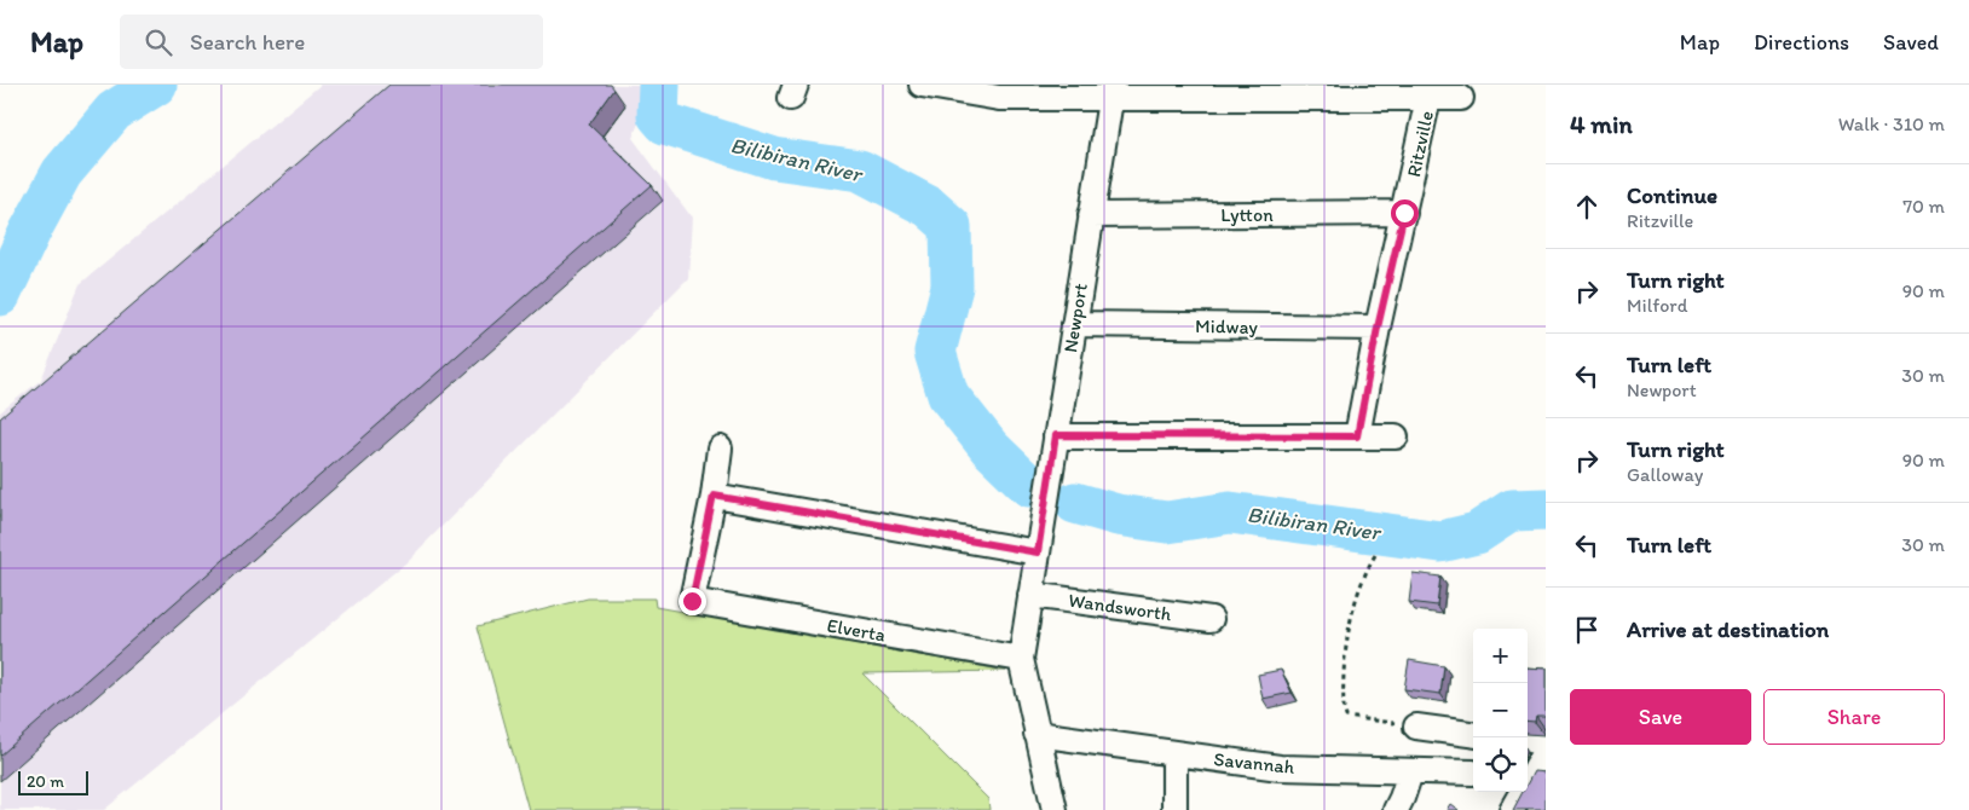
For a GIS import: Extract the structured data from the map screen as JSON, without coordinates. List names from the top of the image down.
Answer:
{
  "streets": {
    "street": [
      "Ritzville",
      "Lytton",
      "Newport",
      "Midway",
      "Wandsworth",
      "Elverta",
      "Savannah"
    ]
  },
  "crossings": [
    ["Ritzville", "Lytton"],
    ["Ritzville", "Midway"],
    ["Lytton", "Newport"],
    ["Newport", "Midway"],
    ["Newport", "Wandsworth"],
    ["Newport", "Elverta"]
  ],
  "water": ["Bilibiran River"],
  "scale_bar": "20 m",
  "page": {
    "header": "Map",
    "search": "Search here",
    "nav": ["Map", "Directions", "Saved"],
    "heading": ["4 min", "Walk · 310 m"],
    "list": [
      ["Continue", "Ritzville", "70 m"],
      ["Turn right", "Milford", "90 m"],
      ["Turn left", "Newport", "30 m"],
      ["Turn right", "Galloway", "90 m"],
      ["Turn left", "30 m"],
      "Arrive at destination"
    ],
    "map_buttons": ["+", "−"],
    "buttons": ["Save", "Share"],
    "scale": "20 m"
  }
}
